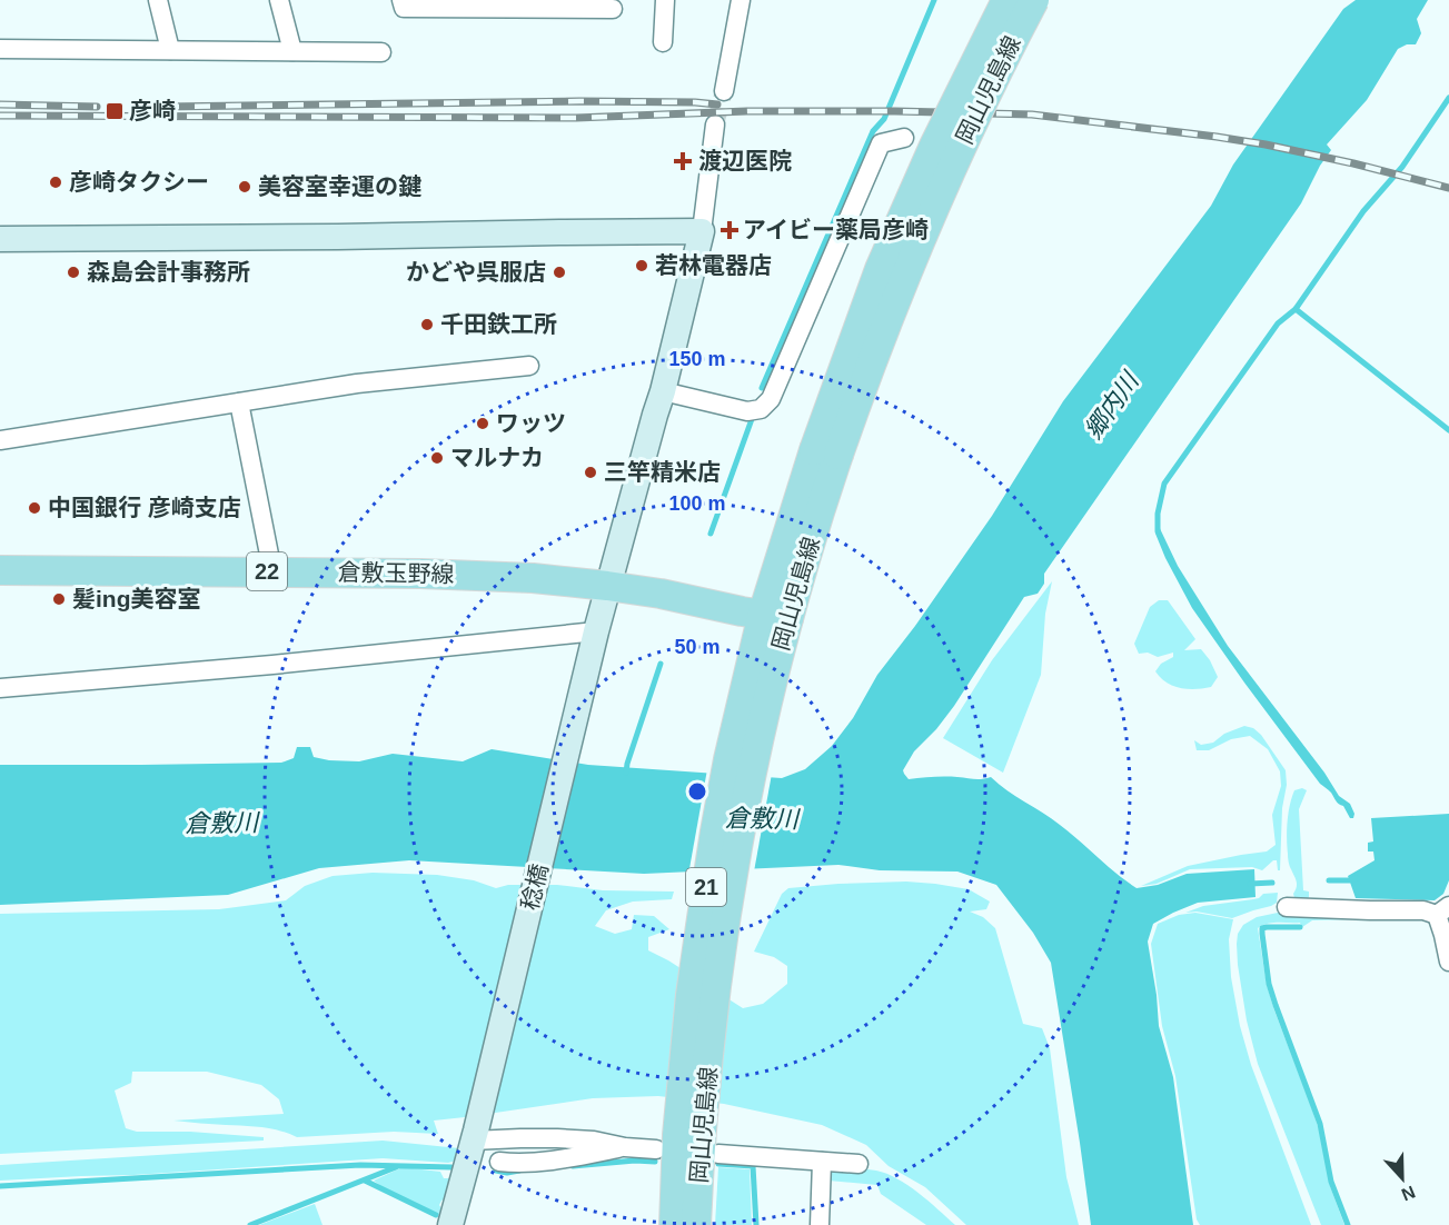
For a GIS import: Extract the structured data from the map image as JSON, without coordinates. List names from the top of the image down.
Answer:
{
  "streets": {
    "main road": [
      "岡山児島線",
      "22",
      "倉敷玉野線",
      "21"
    ],
    "street": ["稔橋"]
  },
  "crossings": [
    ["岡山児島線", "倉敷玉野線"],
    ["倉敷玉野線", "稔橋"]
  ],
  "water": ["郷内川", "倉敷川"],
  "places": {
    "transit": ["彦崎"],
    "health": ["渡辺医院", "アイビー薬局彦崎"],
    "other": [
      "彦崎タクシー",
      "美容室幸運の鍵",
      "若林電器店",
      "森島会計事務所",
      "かどや呉服店",
      "千田鉄工所",
      "ワッツ",
      "マルナカ",
      "三竿精米店",
      "中国銀行 彦崎支店",
      "髪ing美容室"
    ]
  },
  "north": "bottom",
  "rings": ["150 m", "100 m", "50 m"]
}
